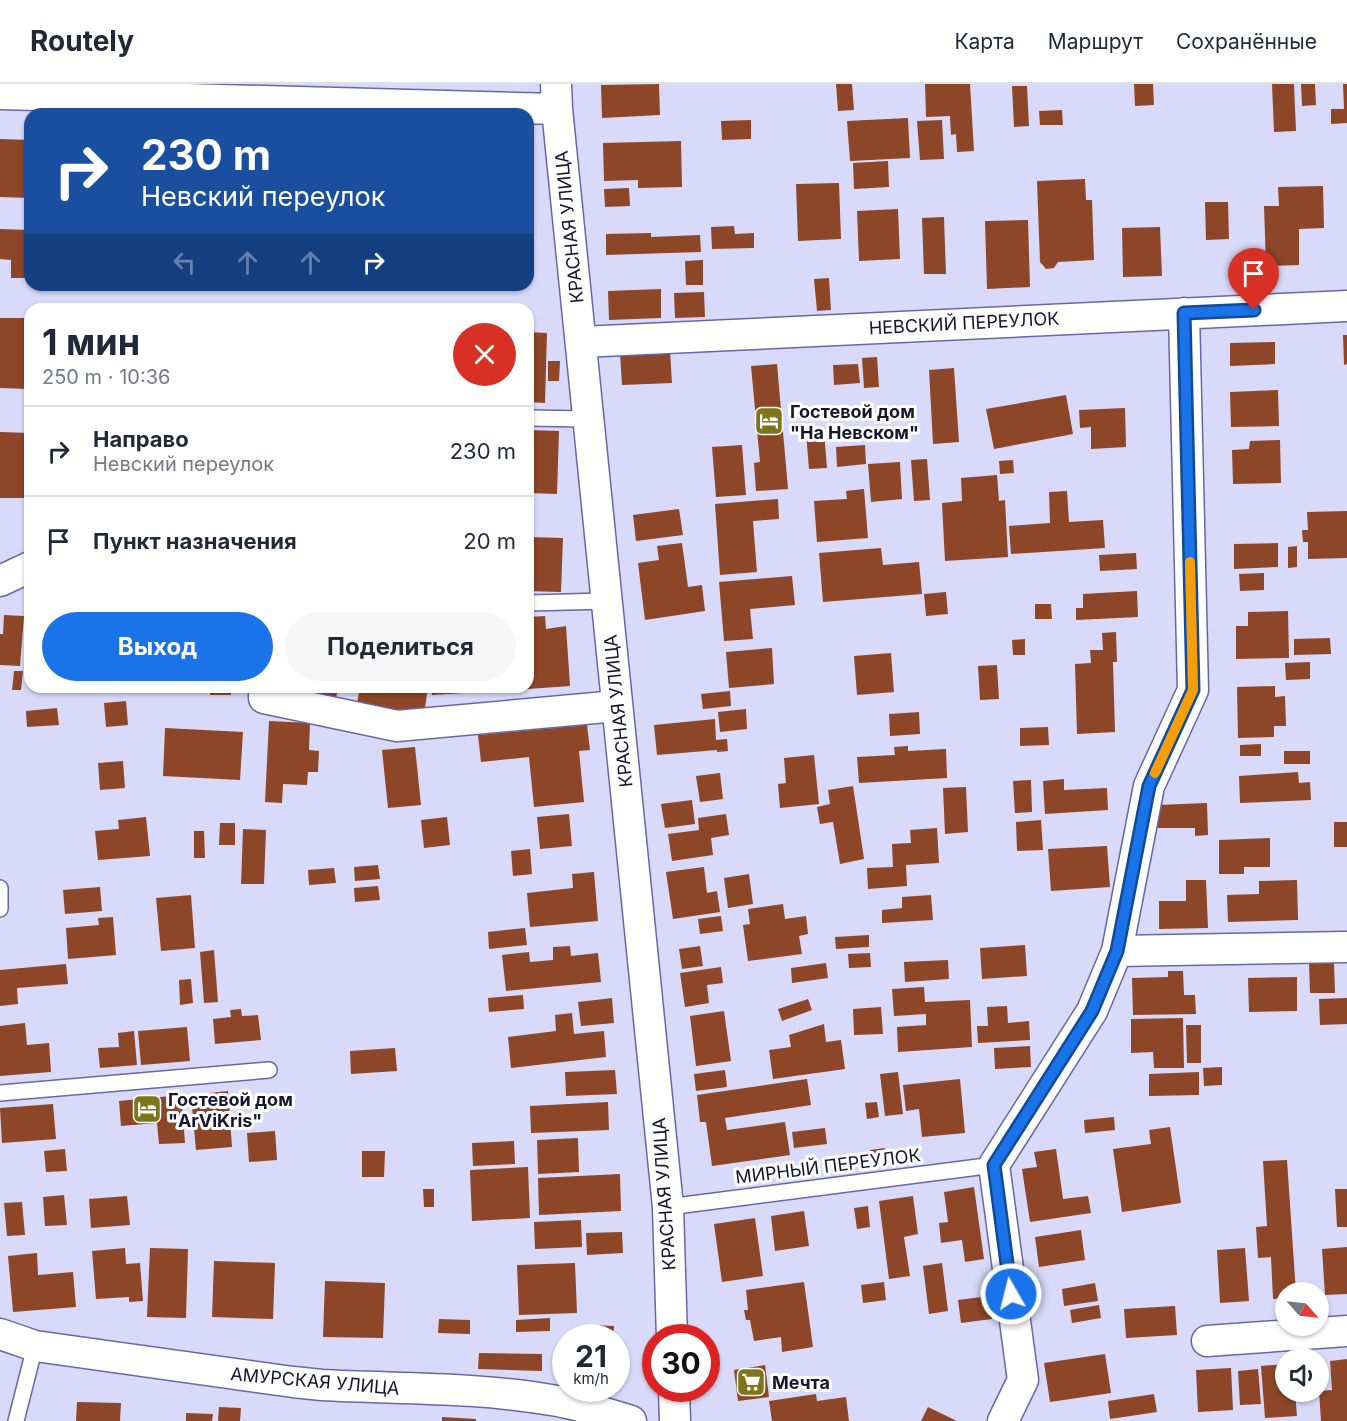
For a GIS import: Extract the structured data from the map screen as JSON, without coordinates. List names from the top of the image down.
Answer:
{
  "streets": {
    "street": ["КРАСНАЯ УЛИЦА", "НЕВСКИЙ ПЕРЕУЛОК", "АМУРСКАЯ УЛИЦА"],
    "lane": ["МИРНЫЙ ПЕРЕУЛОК"]
  },
  "crossings": [
    ["КРАСНАЯ УЛИЦА", "НЕВСКИЙ ПЕРЕУЛОК"],
    ["КРАСНАЯ УЛИЦА", "МИРНЫЙ ПЕРЕУЛОК"]
  ],
  "places": {
    "hotel": ["Гостевой дом \"На Невском\"", "Гостевой дом \"ArViKris\""],
    "supermarket": ["Мечта"]
  },
  "north": "bottom right",
  "page": {
    "header": "Routely",
    "nav": ["Карта", "Маршрут", "Сохранённые"],
    "turn": ["230 m", "Невский переулок"],
    "heading": ["1 мин", "250 m · 10:36"],
    "list": [
      {
        "name": "Направо",
        "note": "Невский переулок",
        "value": "230 m"
      },
      {
        "name": "Пункт назначения",
        "value": "20 m"
      }
    ],
    "buttons": ["Выход", "Поделиться"],
    "speed": "21 km/h",
    "limit": "30"
  }
}
